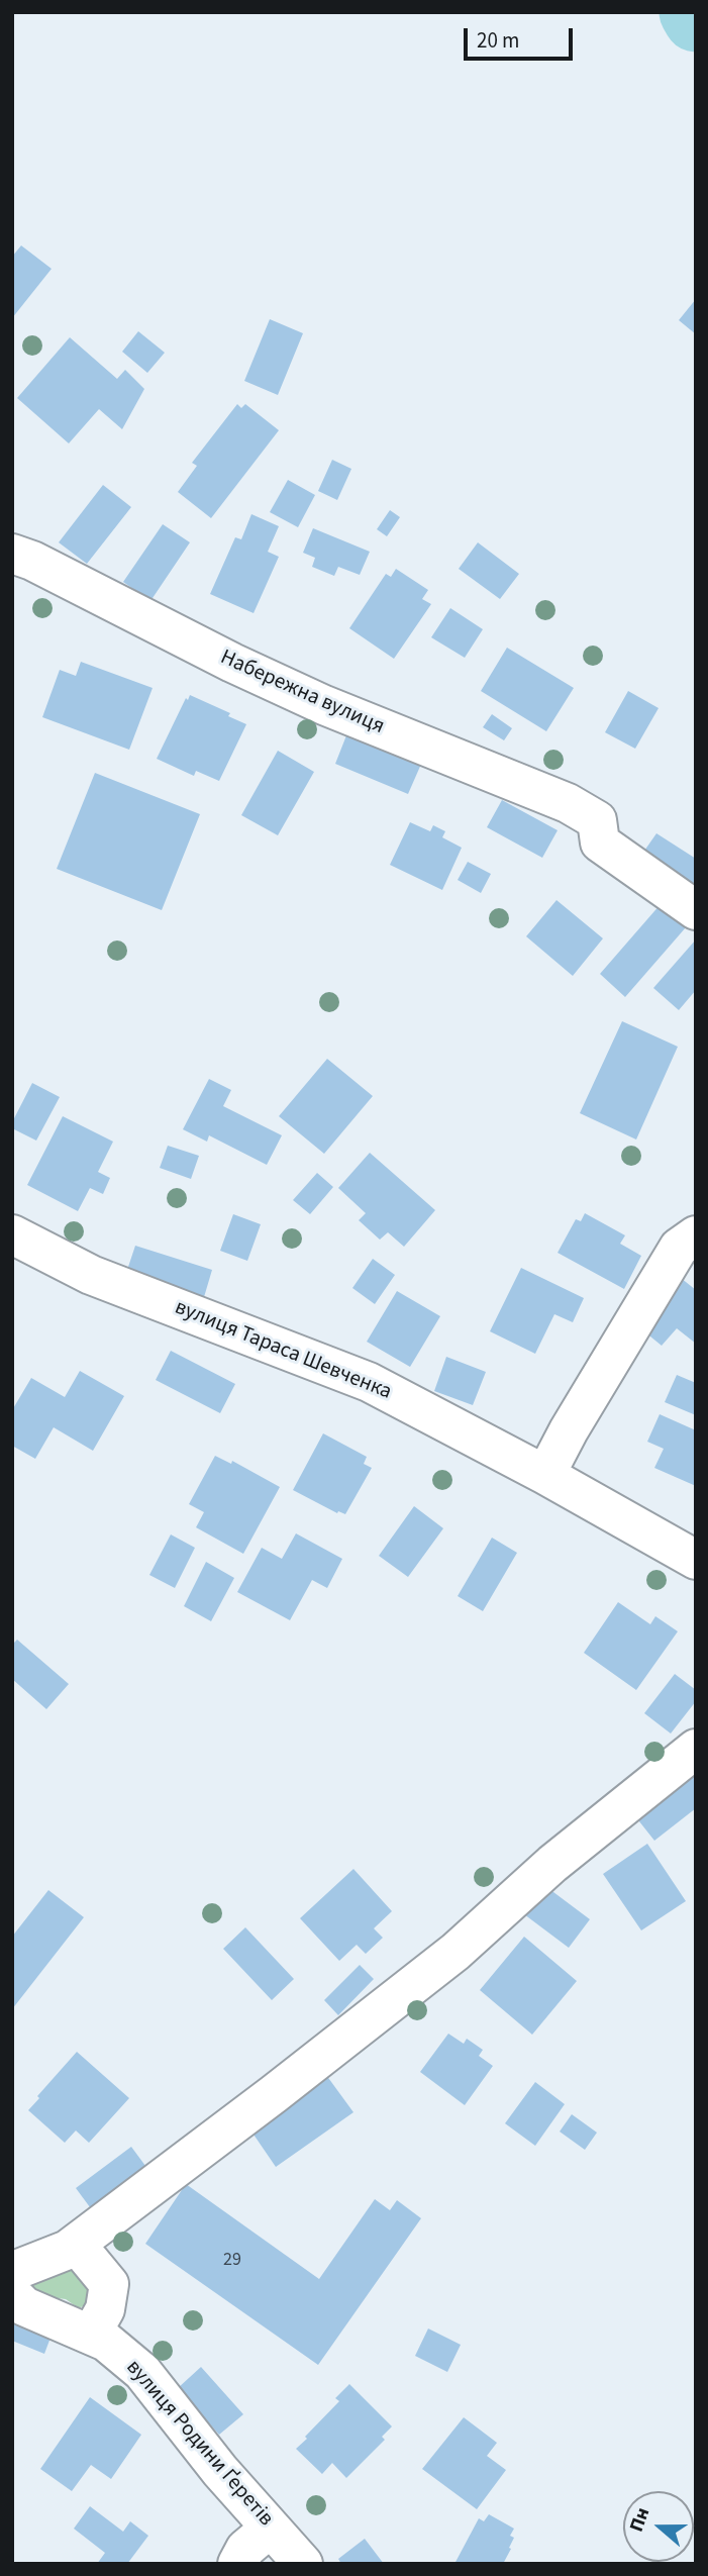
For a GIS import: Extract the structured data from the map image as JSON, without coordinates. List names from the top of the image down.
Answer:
{
  "streets": {
    "street": ["Набережна вулиця", "вулиця Тараса Шевченка", "вулиця Родини Ґеретів"]
  },
  "house_numbers": ["29"],
  "scale_bar": "20 m",
  "north": "left"
}
